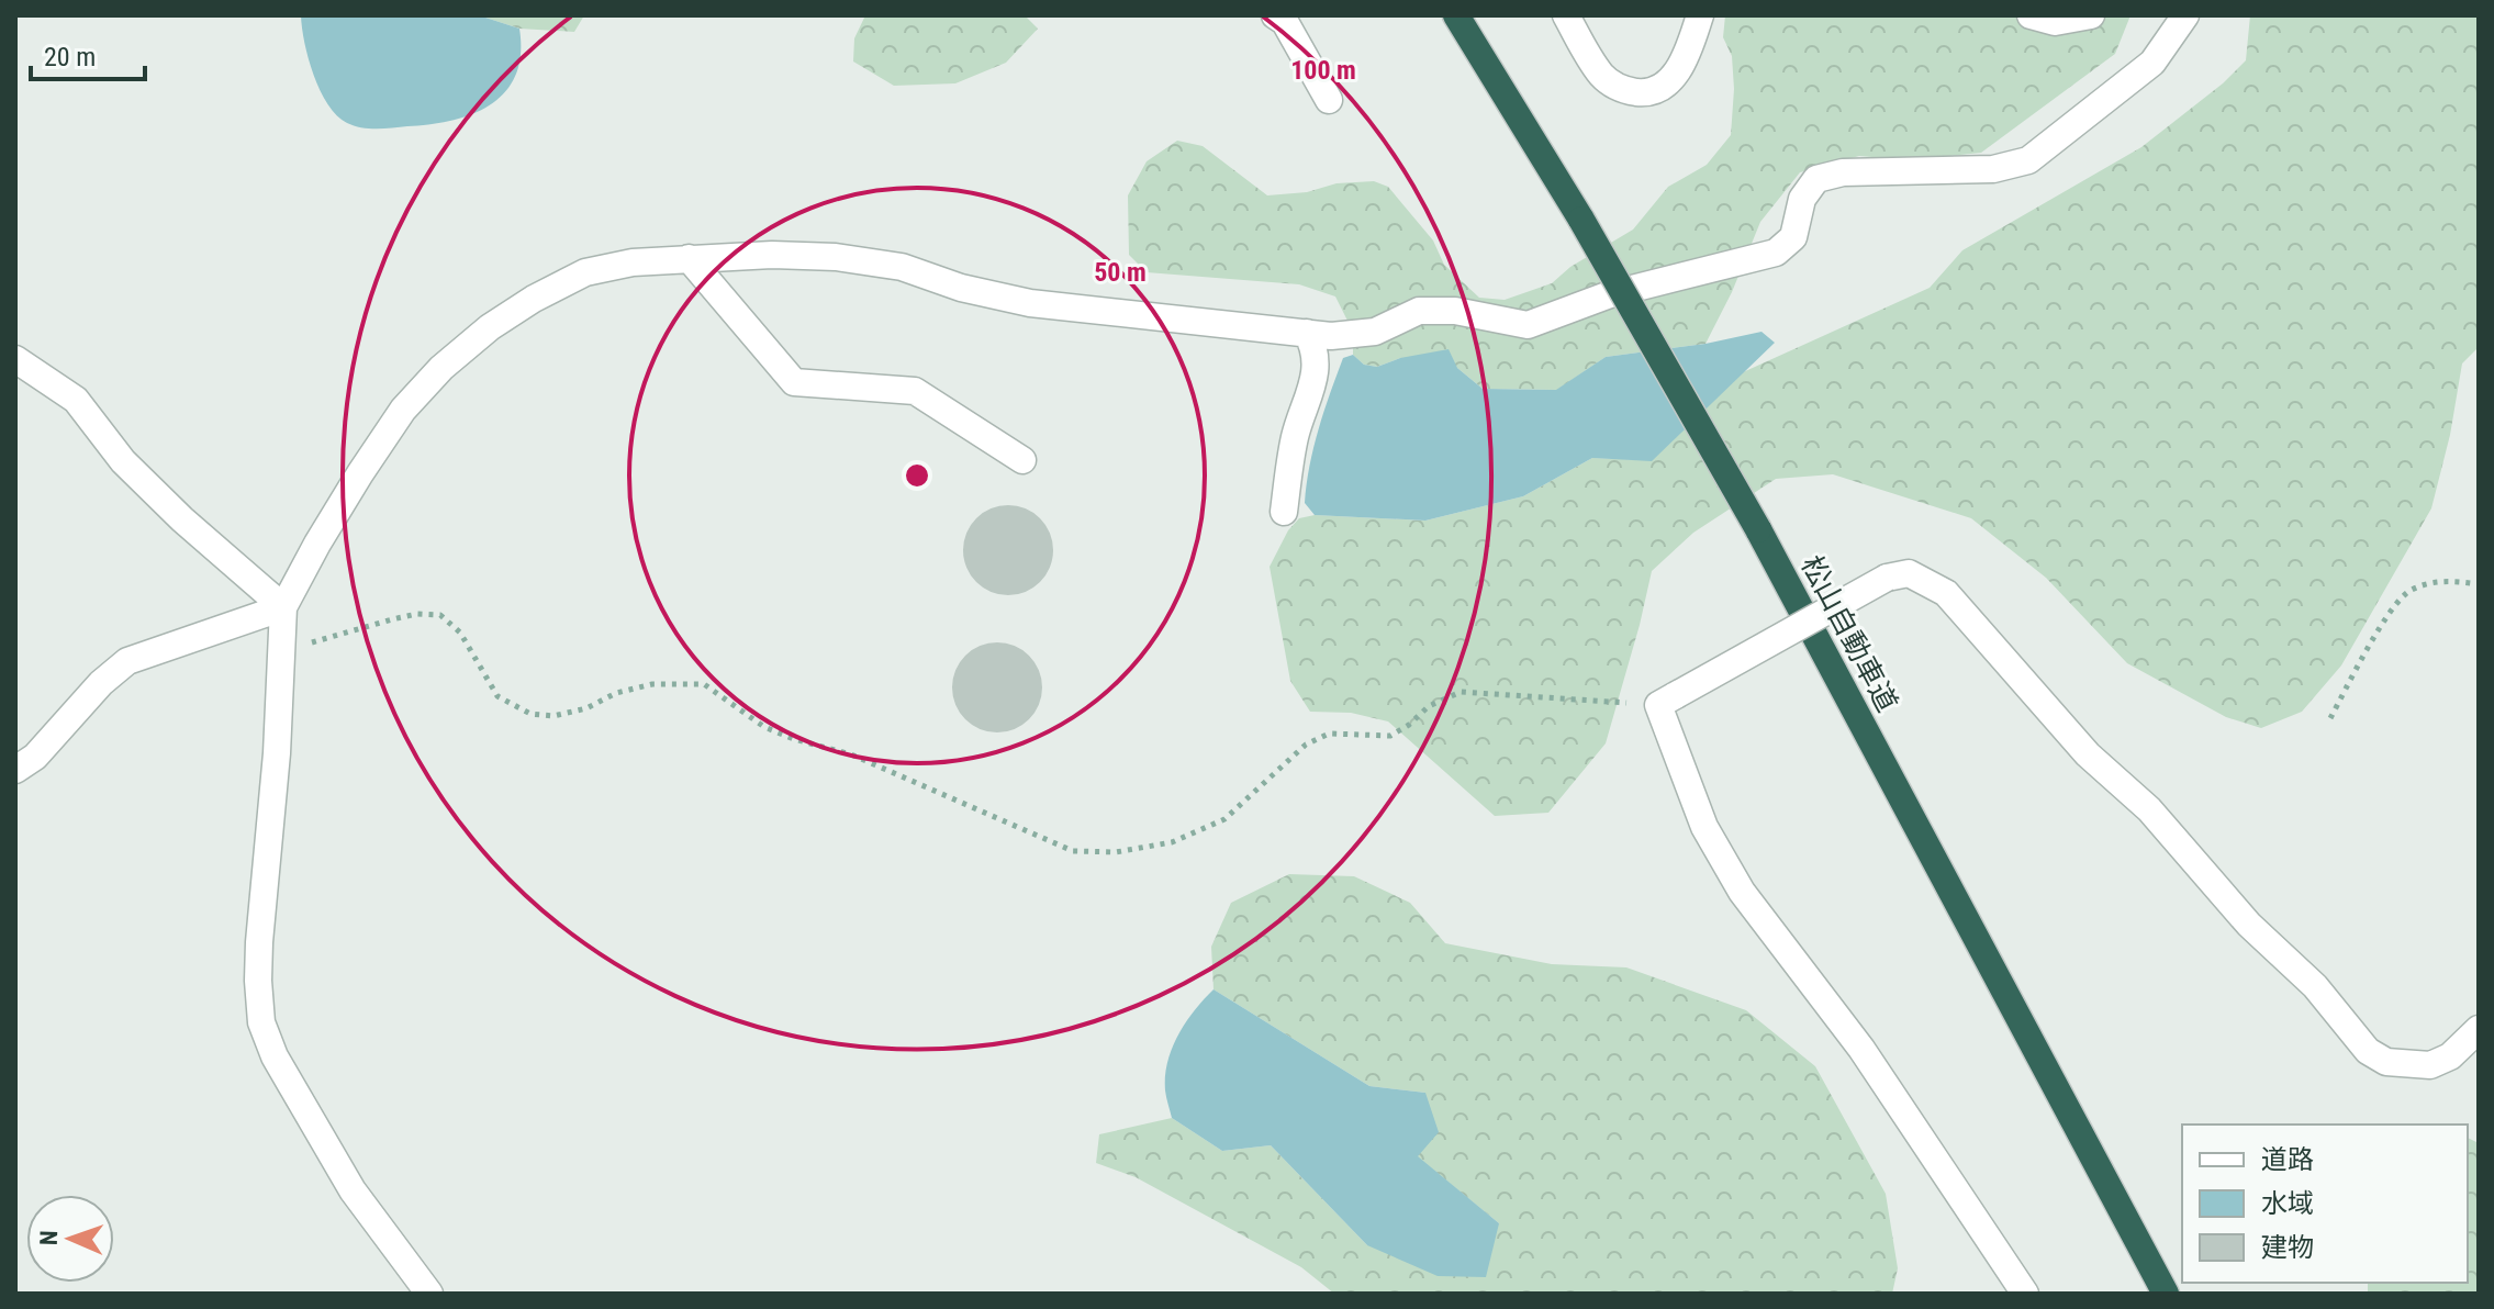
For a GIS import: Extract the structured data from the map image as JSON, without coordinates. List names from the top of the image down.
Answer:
{
  "streets": {
    "highway": ["松山自動車道"]
  },
  "legend": ["道路", "水域", "建物"],
  "scale_bar": "20 m",
  "north": "left",
  "rings": ["100 m", "50 m"]
}
